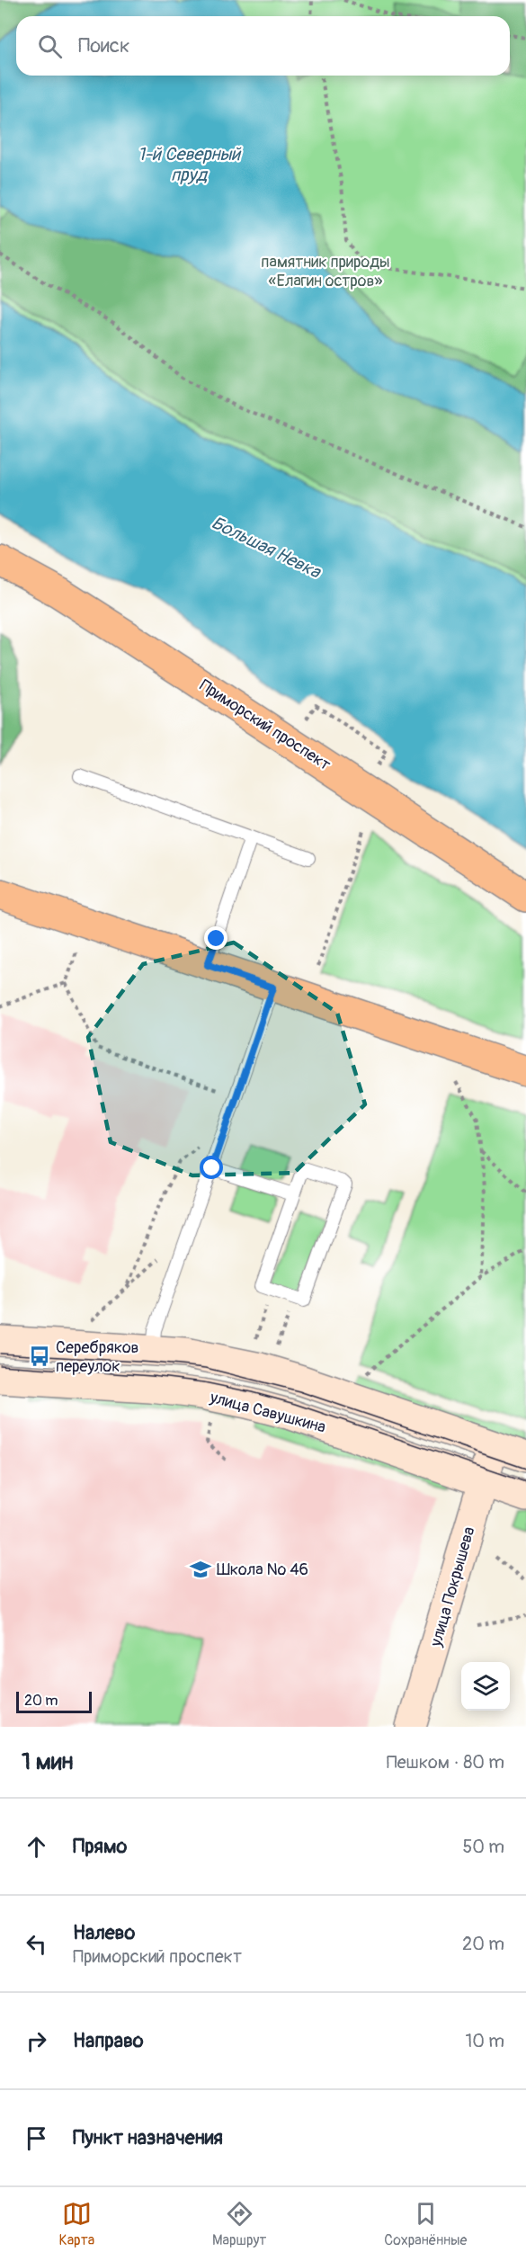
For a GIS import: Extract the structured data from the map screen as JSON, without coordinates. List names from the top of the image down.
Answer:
{
  "streets": {
    "main road": ["Приморский проспект", "улица Савушкина", "улица Покрышева"]
  },
  "crossings": [
    ["улица Савушкина", "улица Покрышева"]
  ],
  "water": ["1-й Северный пруд", "Большая Невка"],
  "parks": ["памятник природы «Елагин остров»"],
  "places": {
    "bus stop": ["Серебряков переулок"],
    "school or university": ["Школа № 46"]
  },
  "scale_bar": "20 m",
  "page": {
    "search": "Поиск",
    "scale": "20 m",
    "heading": ["1 мин", "Пешком · 80 m"],
    "list": [
      ["Прямо", "50 m"],
      ["Налево", "Приморский проспект", "20 m"],
      ["Направо", "10 m"],
      "Пункт назначения"
    ],
    "nav": ["Карта", "Маршрут", "Сохранённые"]
  }
}
